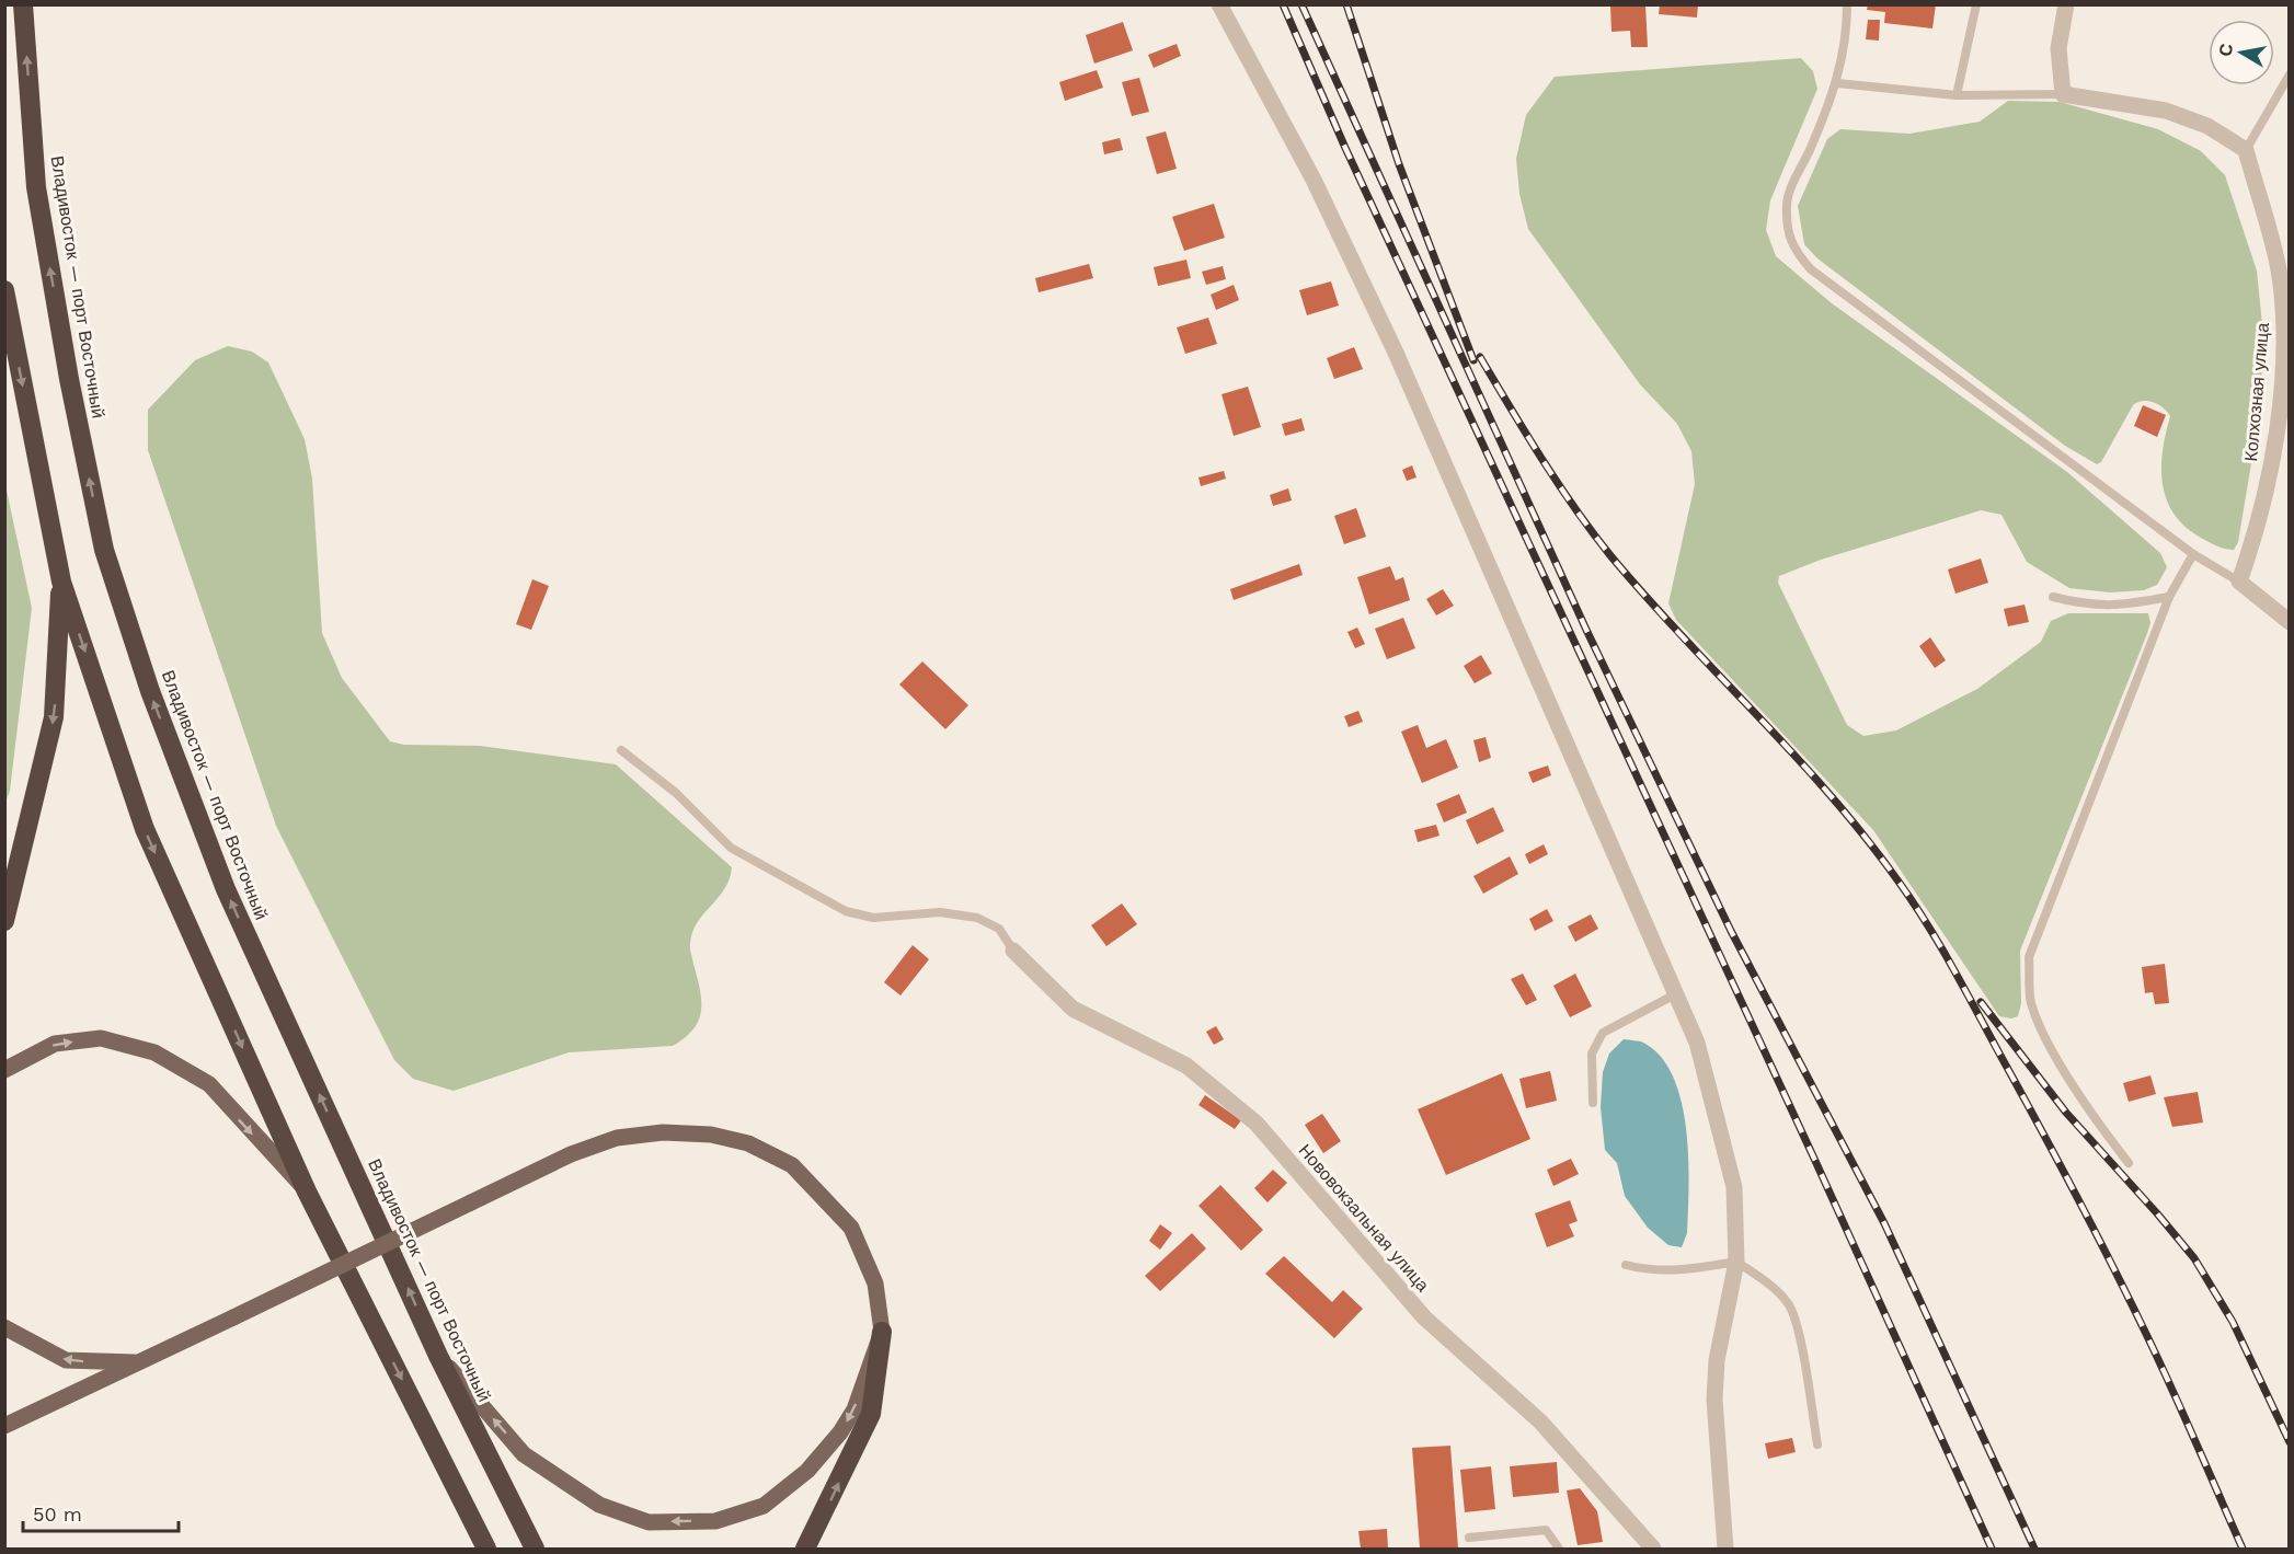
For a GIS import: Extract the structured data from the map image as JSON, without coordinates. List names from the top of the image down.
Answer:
{
  "streets": {
    "highway": ["Владивосток — порт Восточный"],
    "street": ["Колхозная улица", "Нововокзальная улица"]
  },
  "scale_bar": "50 m",
  "north": "left"
}
